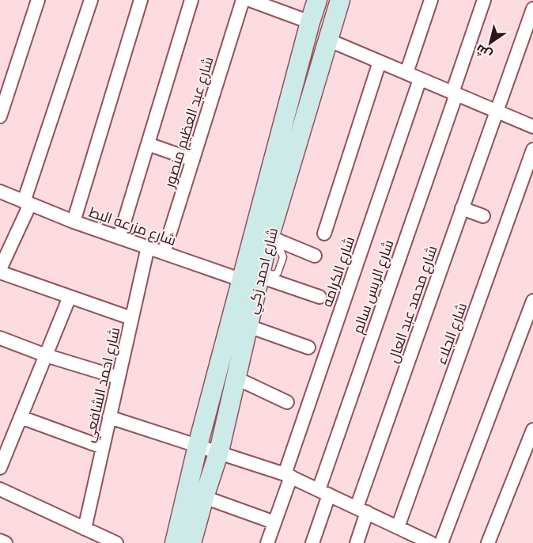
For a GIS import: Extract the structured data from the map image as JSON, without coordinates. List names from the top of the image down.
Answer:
{
  "streets": {
    "street": [
      "شارع عبد العظيم منصور",
      "شارع مزرعه البط",
      "شارع احمد زكي",
      "شارع الكرامه",
      "شارع الريس سالم",
      "شارع محمد عبد العال",
      "شارع الجلاء",
      "شارع احمد الشافعي"
    ]
  },
  "crossings": [
    ["شارع عبد العظيم منصور", "شارع مزرعه البط"],
    ["شارع مزرعه البط", "شارع احمد زكي"],
    ["شارع مزرعه البط", "شارع احمد الشافعي"]
  ],
  "north": "bottom left"
}
